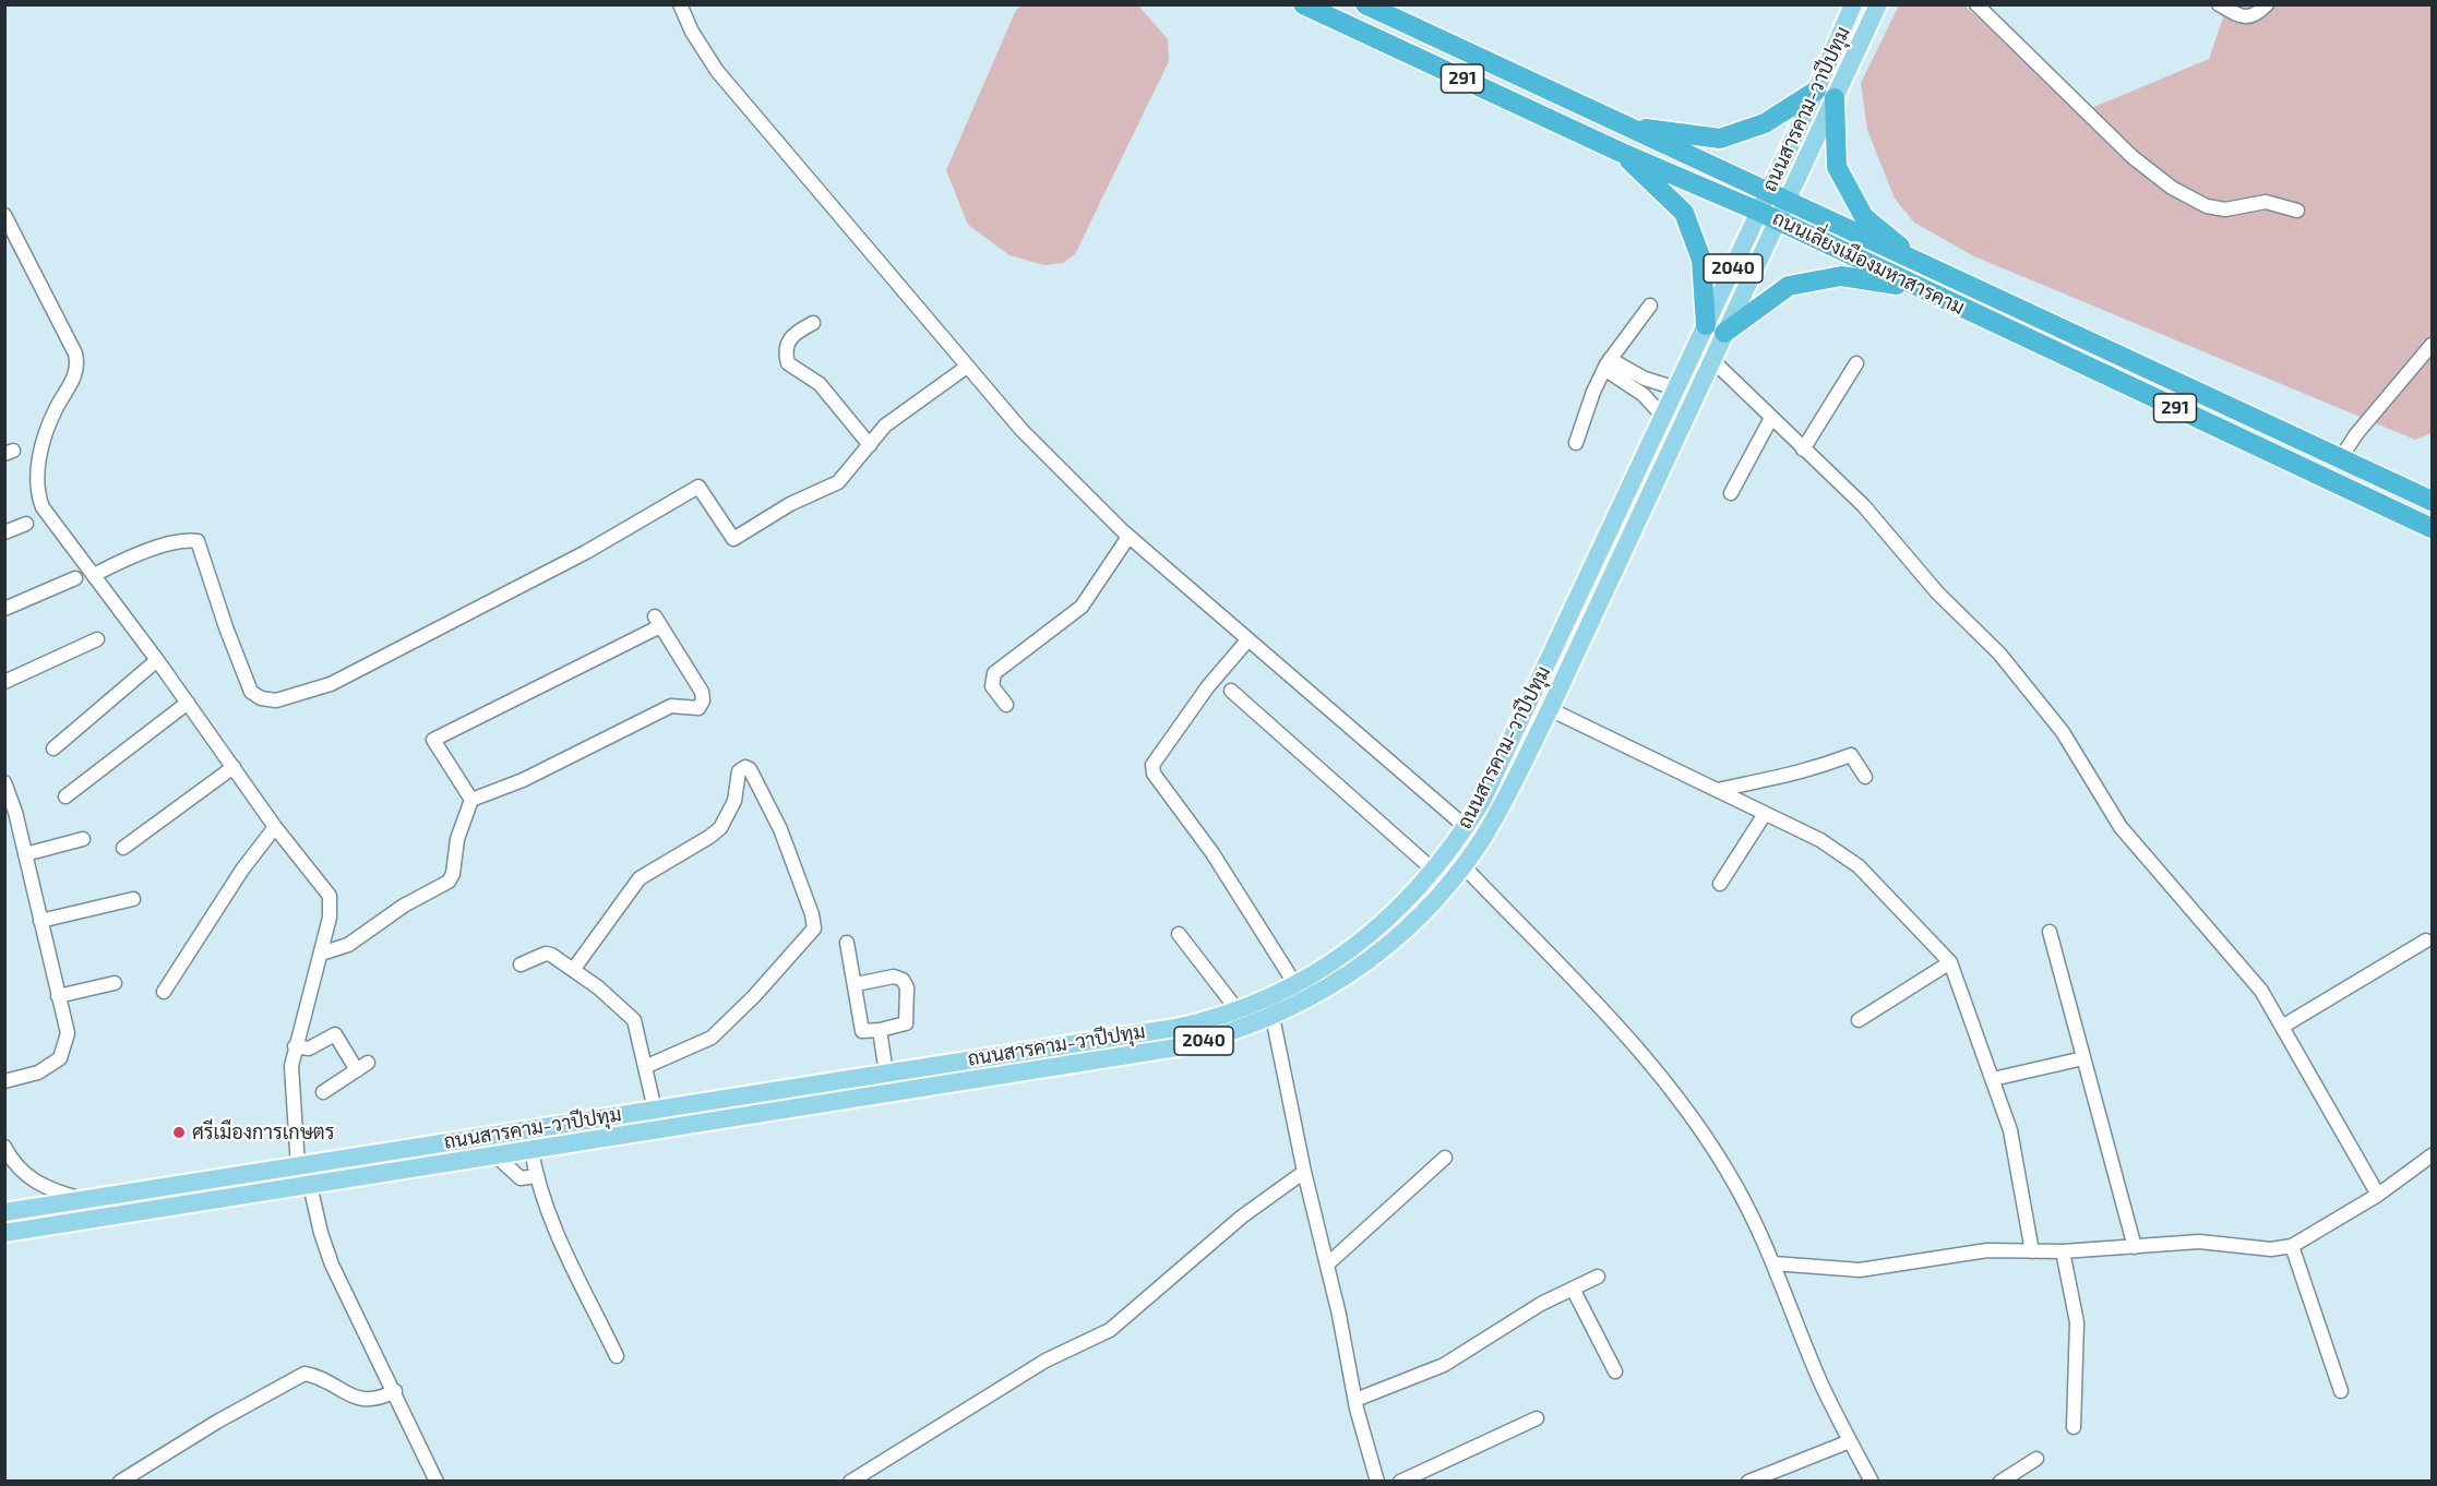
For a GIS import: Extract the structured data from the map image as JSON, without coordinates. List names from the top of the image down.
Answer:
{
  "streets": {
    "highway": ["291", "ถนนเลี่ยงเมืองมหาสารคาม"],
    "main road": ["ถนนสารคาม-วาปีปทุม", "2040"]
  },
  "crossings": [
    ["ถนนสารคาม-วาปีปทุม", "ถนนเลี่ยงเมืองมหาสารคาม"]
  ],
  "places": ["ศรีเมืองการเกษตร"]
}
